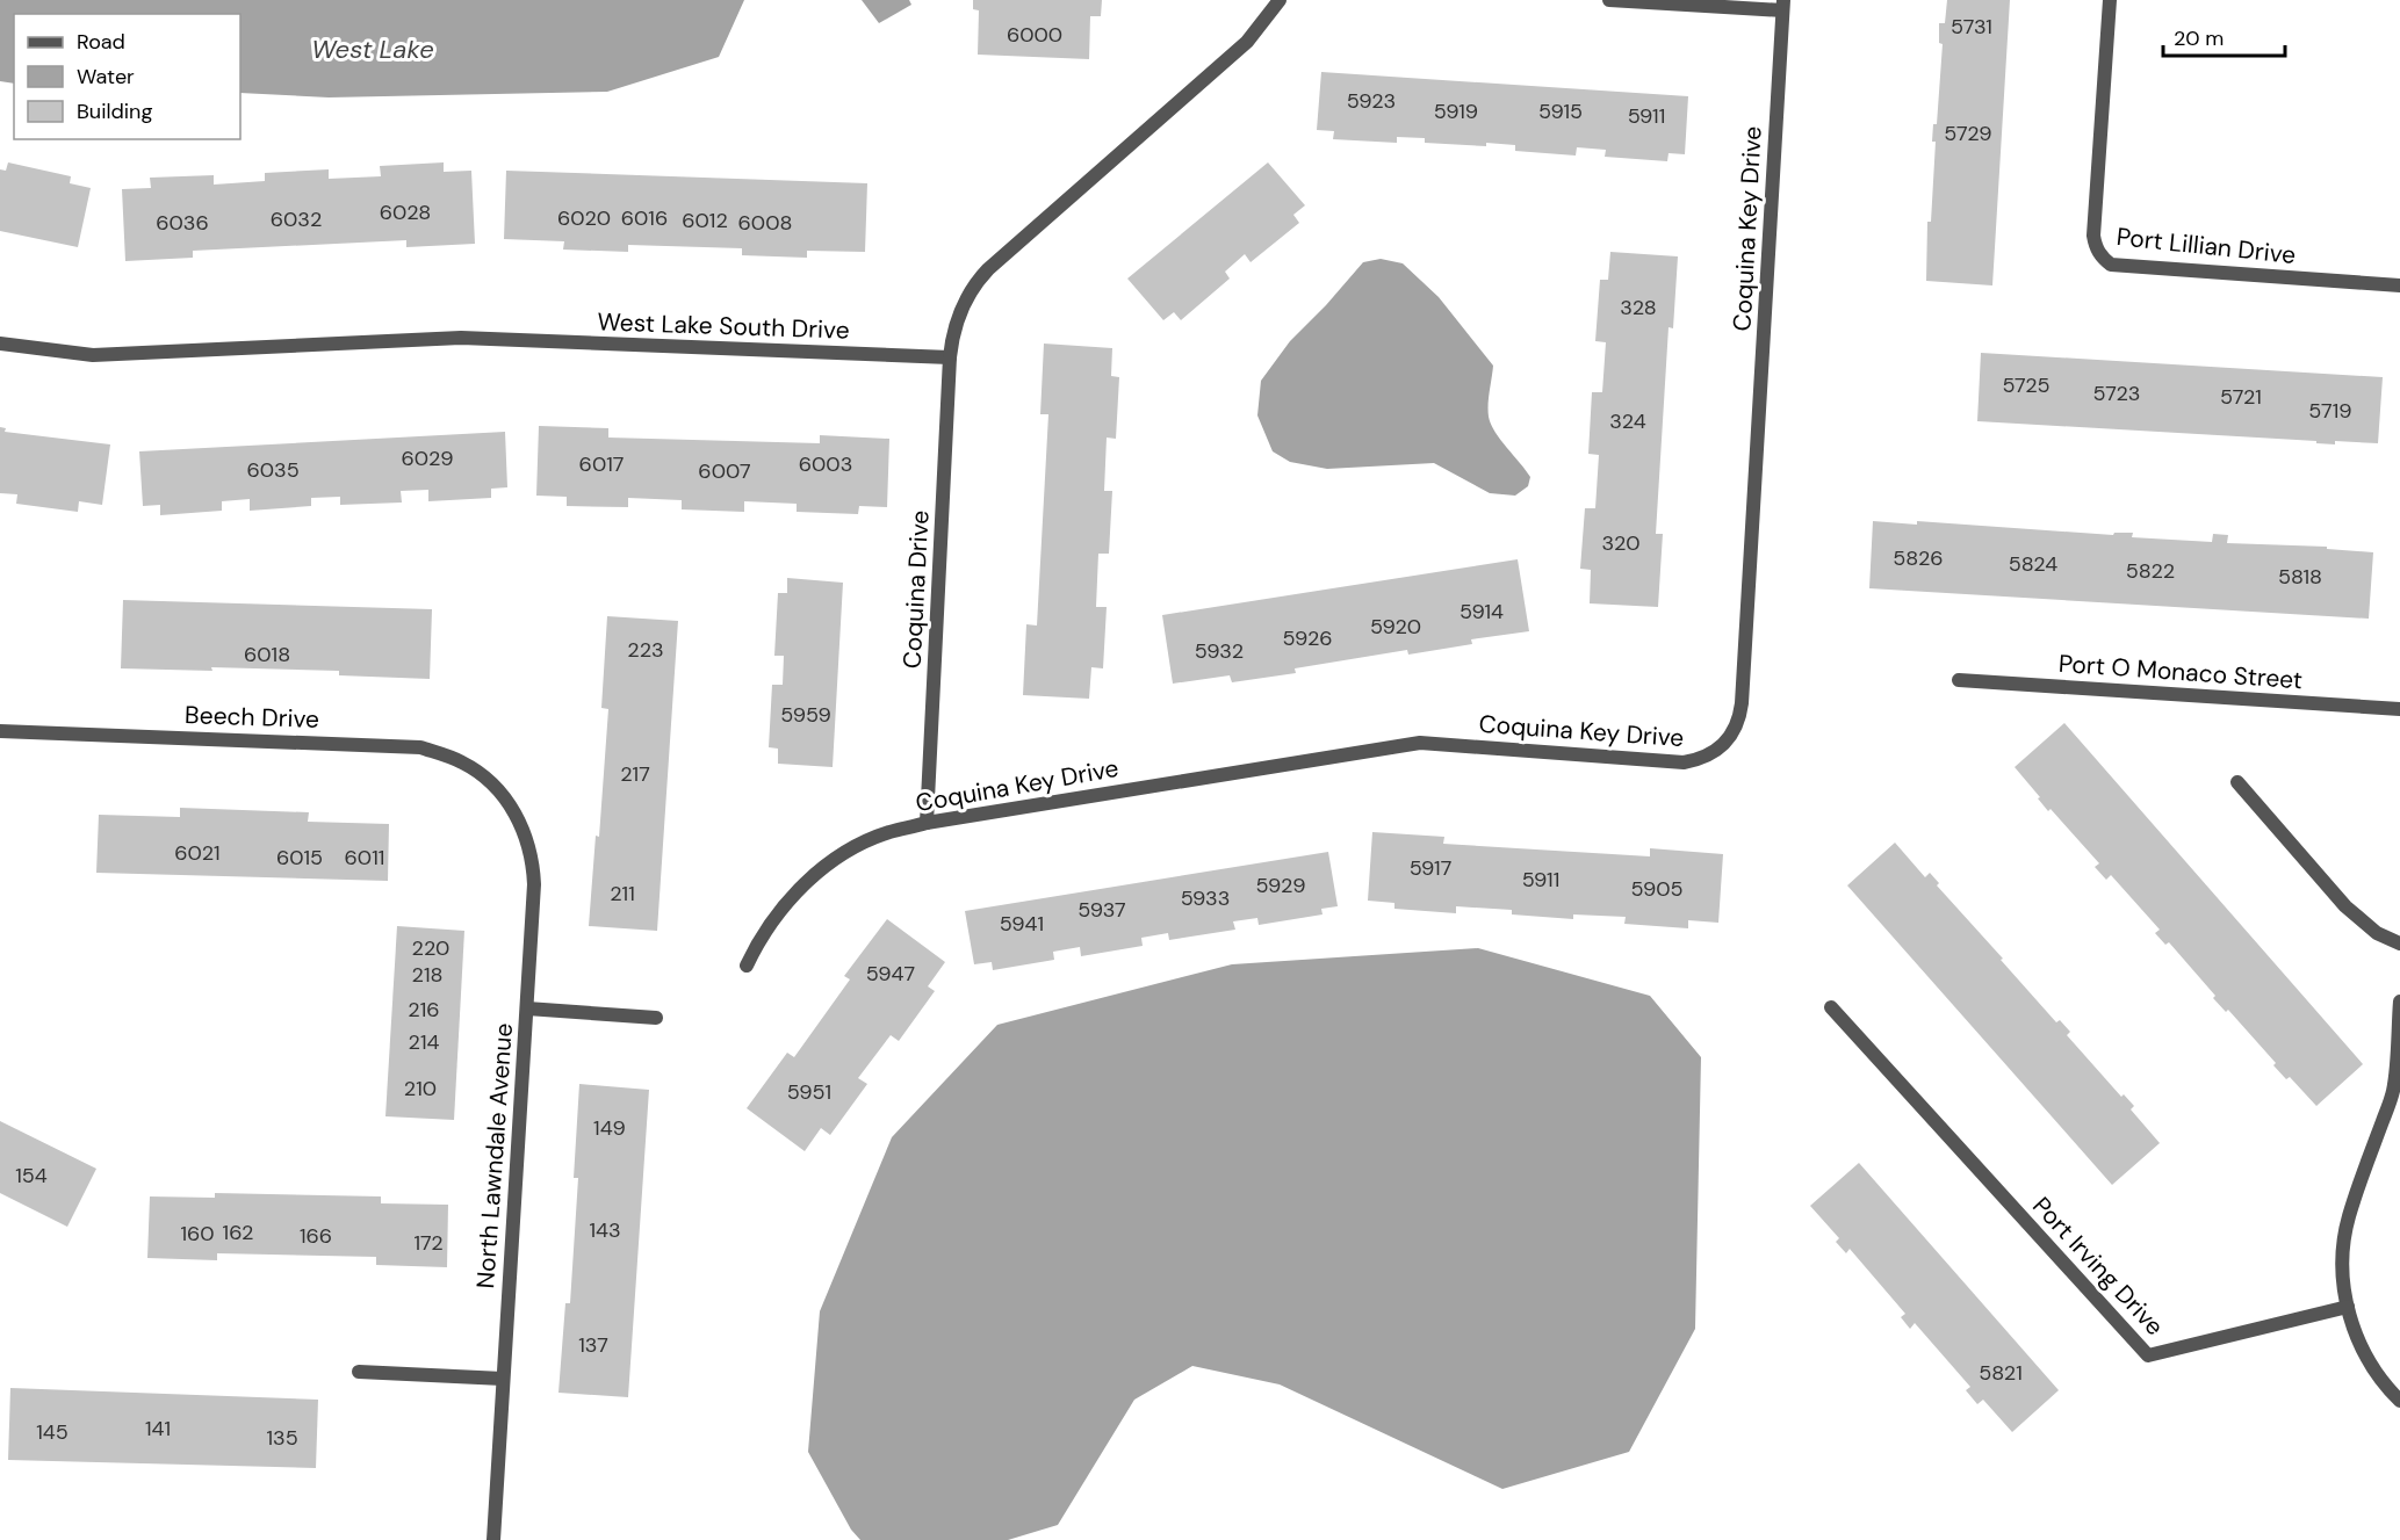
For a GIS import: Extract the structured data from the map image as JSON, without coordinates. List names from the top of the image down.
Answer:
{
  "streets": {
    "street": [
      "Coquina Key Drive",
      "Port Lillian Drive",
      "West Lake South Drive",
      "Coquina Drive",
      "Port O Monaco Street",
      "Beech Drive",
      "North Lawndale Avenue",
      "Port Irving Drive"
    ]
  },
  "crossings": [
    ["Coquina Key Drive", "Coquina Drive"],
    ["West Lake South Drive", "Coquina Drive"],
    ["Beech Drive", "North Lawndale Avenue"]
  ],
  "water": ["West Lake"],
  "house_numbers": [
    "5731",
    "6000",
    "5923",
    "5919",
    "5915",
    "5911",
    "5729",
    "6028",
    "6020",
    "6016",
    "6032",
    "6012",
    "6036",
    "6008",
    "328",
    "5725",
    "5723",
    "5721",
    "5719",
    "324",
    "6029",
    "6017",
    "6003",
    "6035",
    "6007",
    "320",
    "5826",
    "5824",
    "5822",
    "5818",
    "5914",
    "5920",
    "5926",
    "223",
    "5932",
    "6018",
    "5959",
    "217",
    "6021",
    "6015",
    "6011",
    "5917",
    "5911",
    "5929",
    "5905",
    "211",
    "5933",
    "5937",
    "5941",
    "220",
    "5947",
    "218",
    "216",
    "214",
    "210",
    "5951",
    "149",
    "154",
    "143",
    "162",
    "160",
    "166",
    "172",
    "137",
    "5821",
    "141",
    "145",
    "135"
  ],
  "legend": ["Road", "Water", "Building"],
  "scale_bar": "20 m"
}
